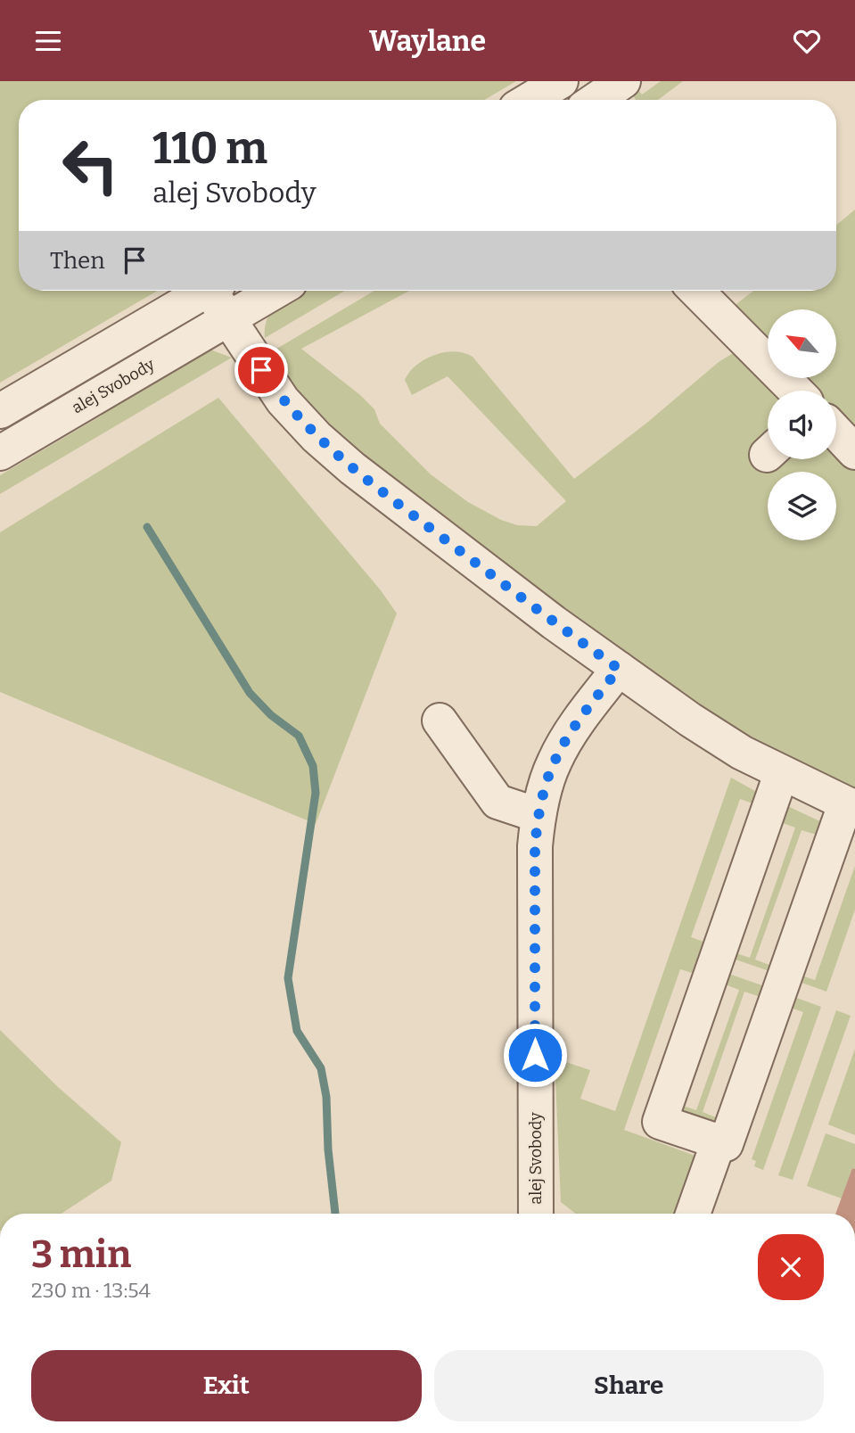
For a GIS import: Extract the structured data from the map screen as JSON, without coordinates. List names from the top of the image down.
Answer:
{
  "streets": {
    "street": ["alej Svobody"]
  },
  "north": "top left",
  "page": {
    "header": "Waylane",
    "turn": ["110 m", "alej Svobody"],
    "then": "Then",
    "heading": ["3 min", "230 m · 13:54"],
    "buttons": ["Exit", "Share"]
  }
}
